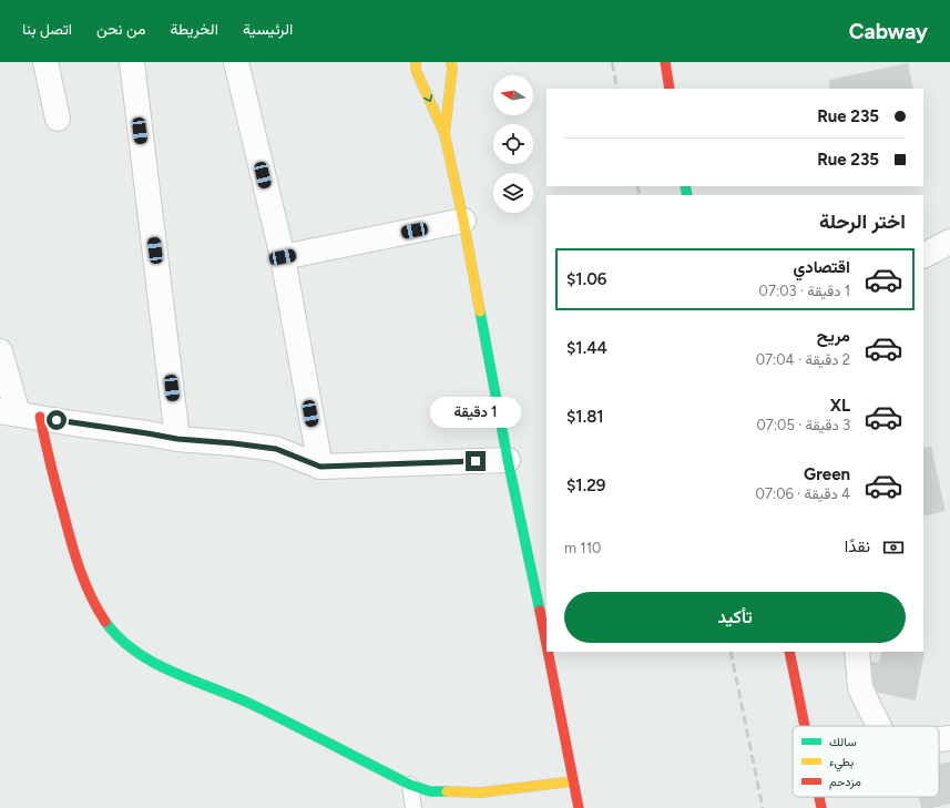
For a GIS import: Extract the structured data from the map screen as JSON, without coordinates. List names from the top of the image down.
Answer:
{
  "legend": ["سالك", "بطيء", "مزدحم"],
  "north": "left",
  "page": {
    "header": "Cabway",
    "nav": [
      "الرئيسية",
      "الخريطة",
      "من نحن",
      "اتصل بنا"
    ],
    "banner": ["Rue 235", "Rue 235"],
    "heading": "اختر الرحلة",
    "list": [
      {
        "name": "اقتصادي",
        "note": "1 دقيقة · 07:03",
        "value": "$1.06"
      },
      {
        "name": "مريح",
        "note": "2 دقيقة · 07:04",
        "value": "$1.44"
      },
      {
        "name": "XL",
        "note": "3 دقيقة · 07:05",
        "value": "$1.81"
      },
      {
        "name": "Green",
        "note": "4 دقيقة · 07:06",
        "value": "$1.29"
      }
    ],
    "bubble": "1 دقيقة",
    "pay": ["نقدًا", "110 m"],
    "buttons": "تأكيد"
  }
}
